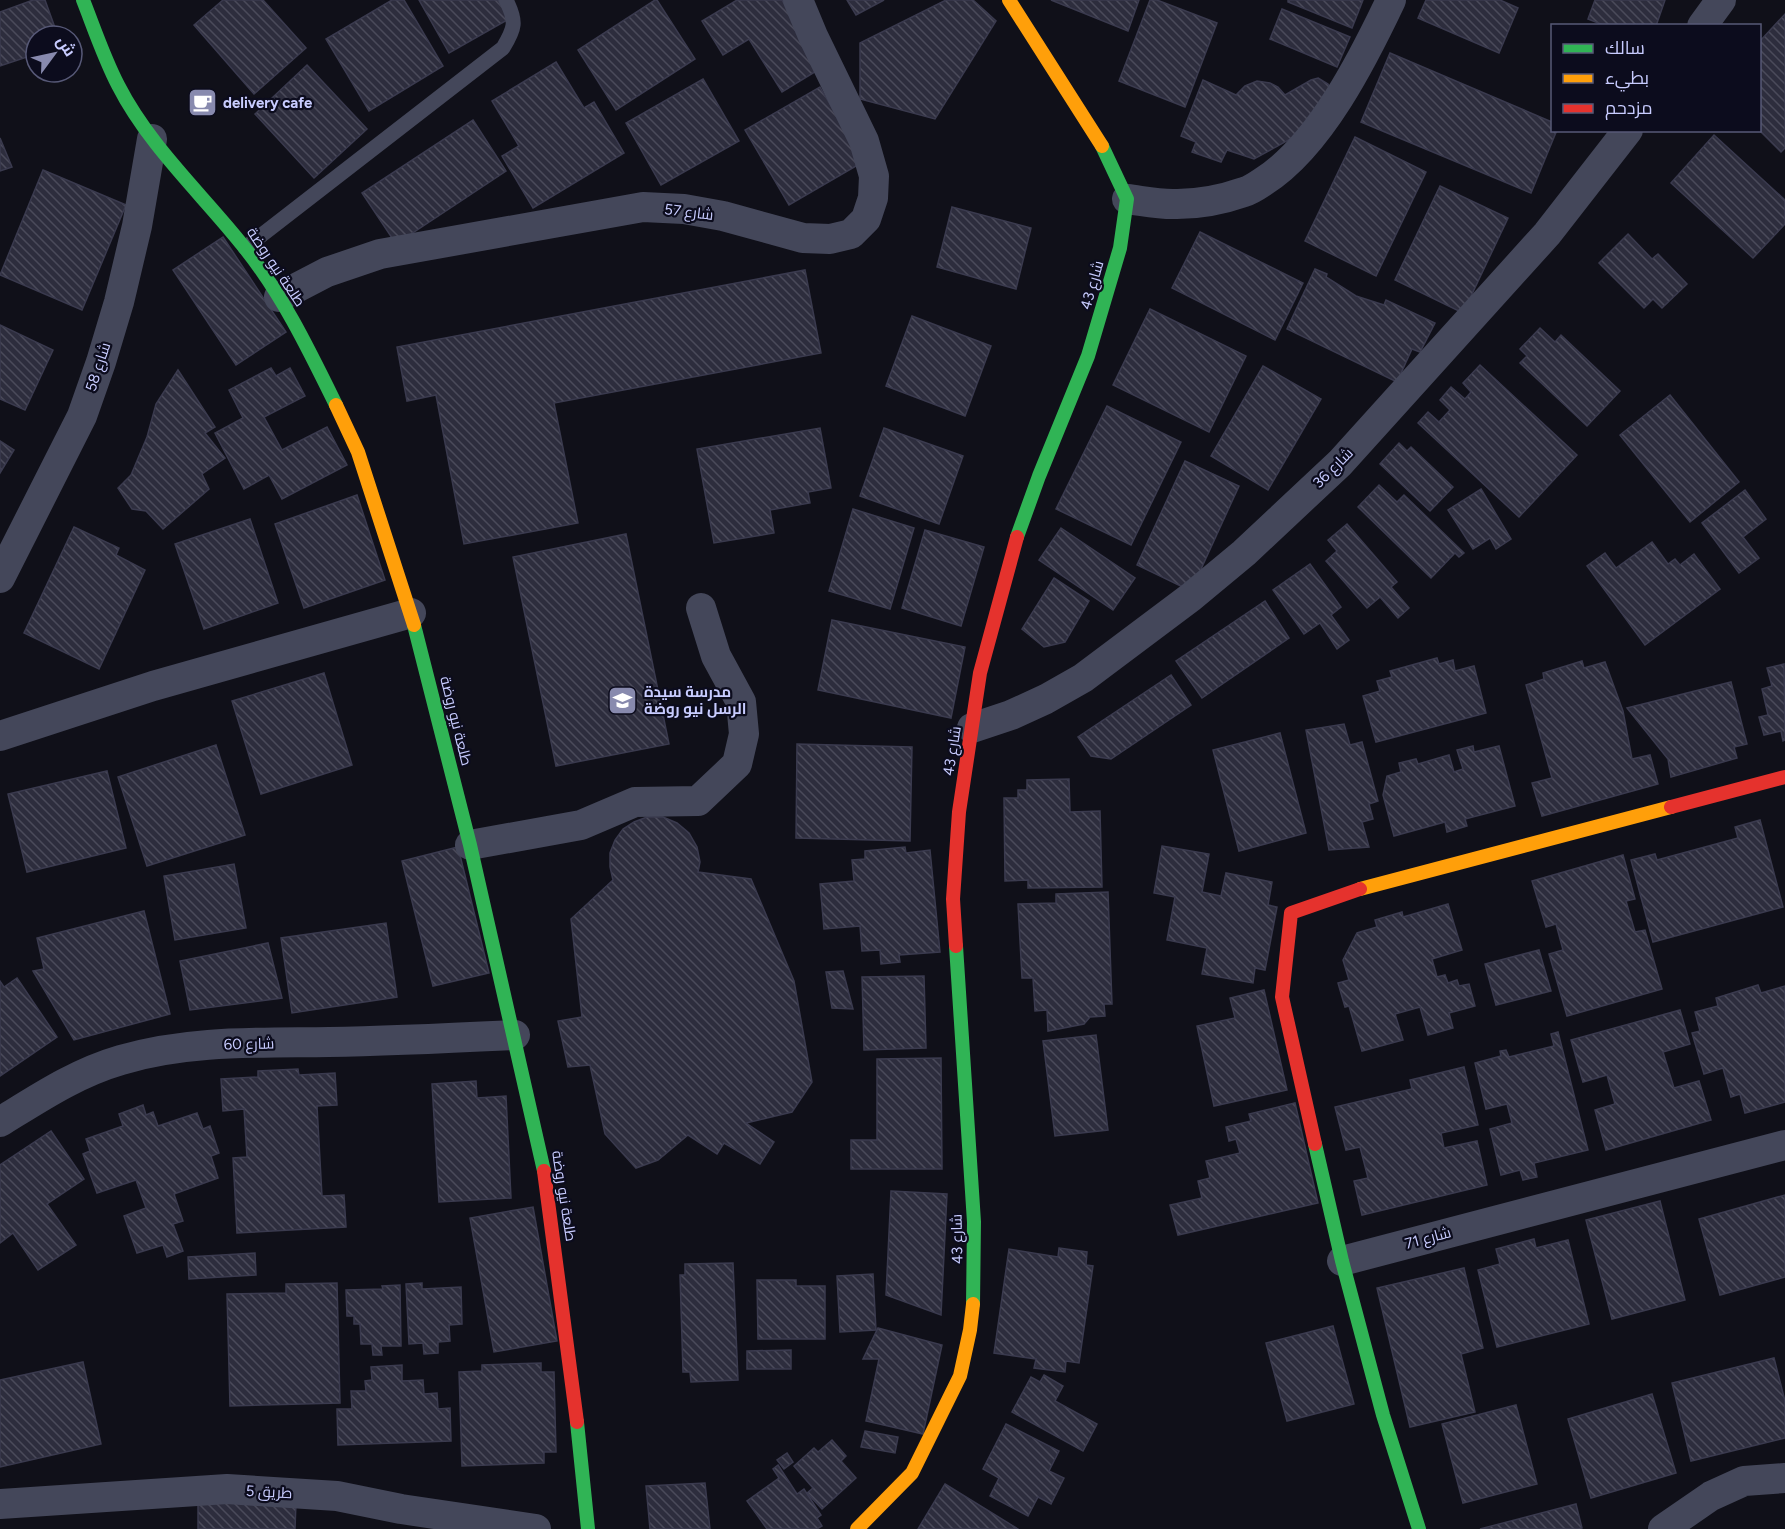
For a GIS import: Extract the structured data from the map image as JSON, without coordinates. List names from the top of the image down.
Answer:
{
  "streets": {
    "street": [
      "شارع 57",
      "طلعة نيو روضة",
      "شارع 43",
      "شارع 58",
      "شارع 36",
      "شارع 60",
      "شارع 71",
      "طريق 5"
    ]
  },
  "crossings": [
    ["شارع 57", "طلعة نيو روضة"],
    ["طلعة نيو روضة", "شارع 58"],
    ["طلعة نيو روضة", "شارع 60"],
    ["شارع 43", "شارع 36"]
  ],
  "places": {
    "cafe": ["delivery cafe"],
    "school or university": ["مدرسة سيدة الرسل نيو روضة"]
  },
  "legend": ["سالك", "بطيء", "مزدحم"],
  "north": "top right"
}
